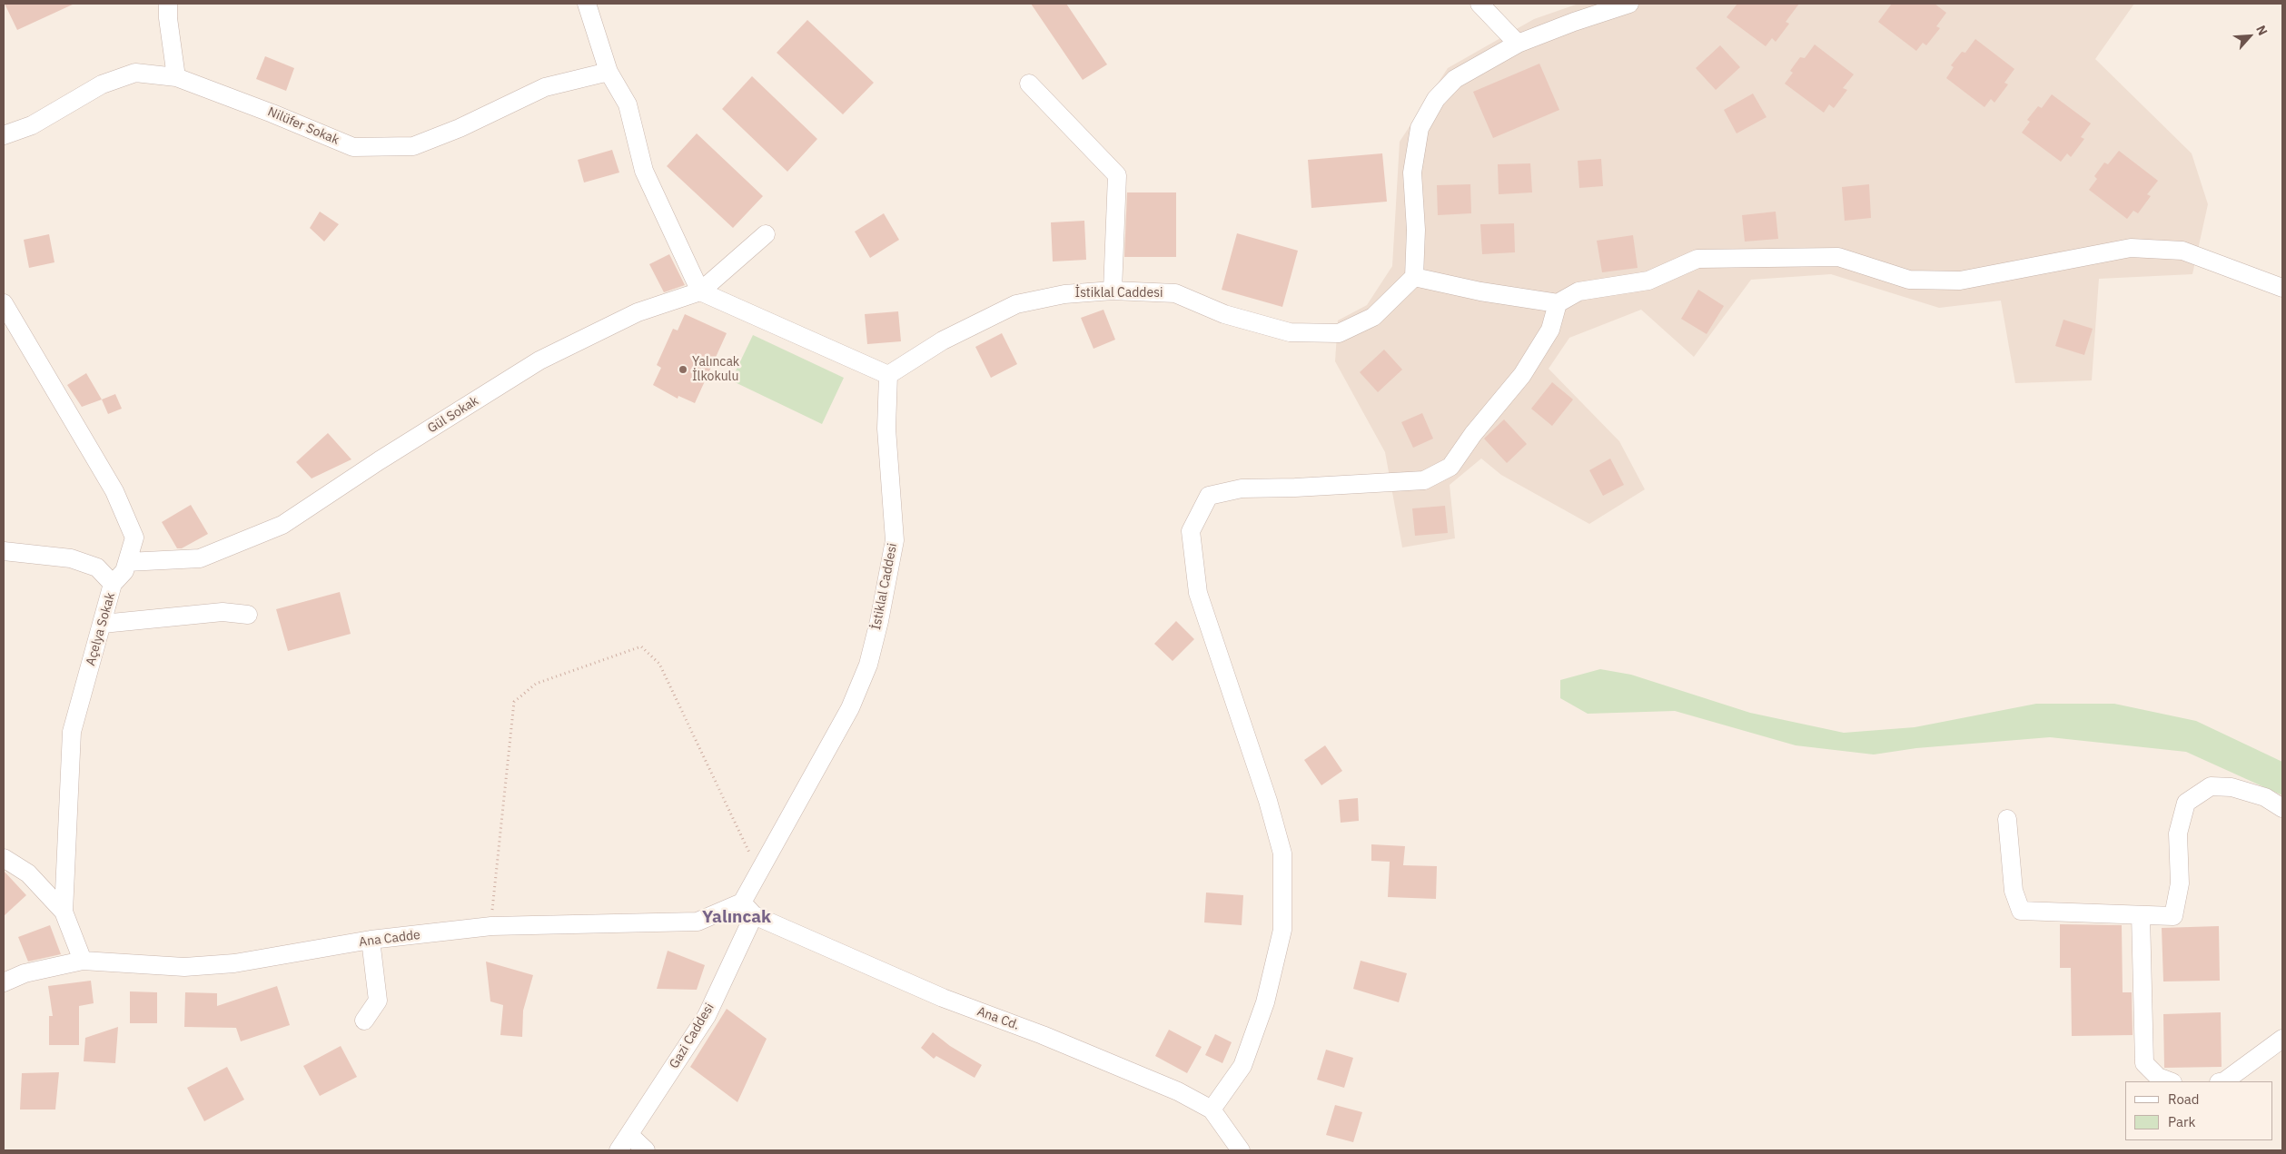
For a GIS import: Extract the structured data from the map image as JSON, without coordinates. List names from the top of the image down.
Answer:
{
  "streets": {
    "street": [
      "Nilüfer Sokak",
      "İstiklal Caddesi",
      "Gül Sokak",
      "Açelya Sokak",
      "Ana Cadde",
      "Ana Cd.",
      "Gazi Caddesi"
    ]
  },
  "crossings": [
    ["Gül Sokak", "Açelya Sokak"],
    ["Ana Cadde", "Ana Cd."],
    ["Ana Cadde", "Gazi Caddesi"],
    ["Ana Cd.", "Gazi Caddesi"]
  ],
  "districts": ["Yalıncak"],
  "places": ["Yalıncak İlkokulu"],
  "legend": ["Road", "Park"],
  "north": "top right"
}
